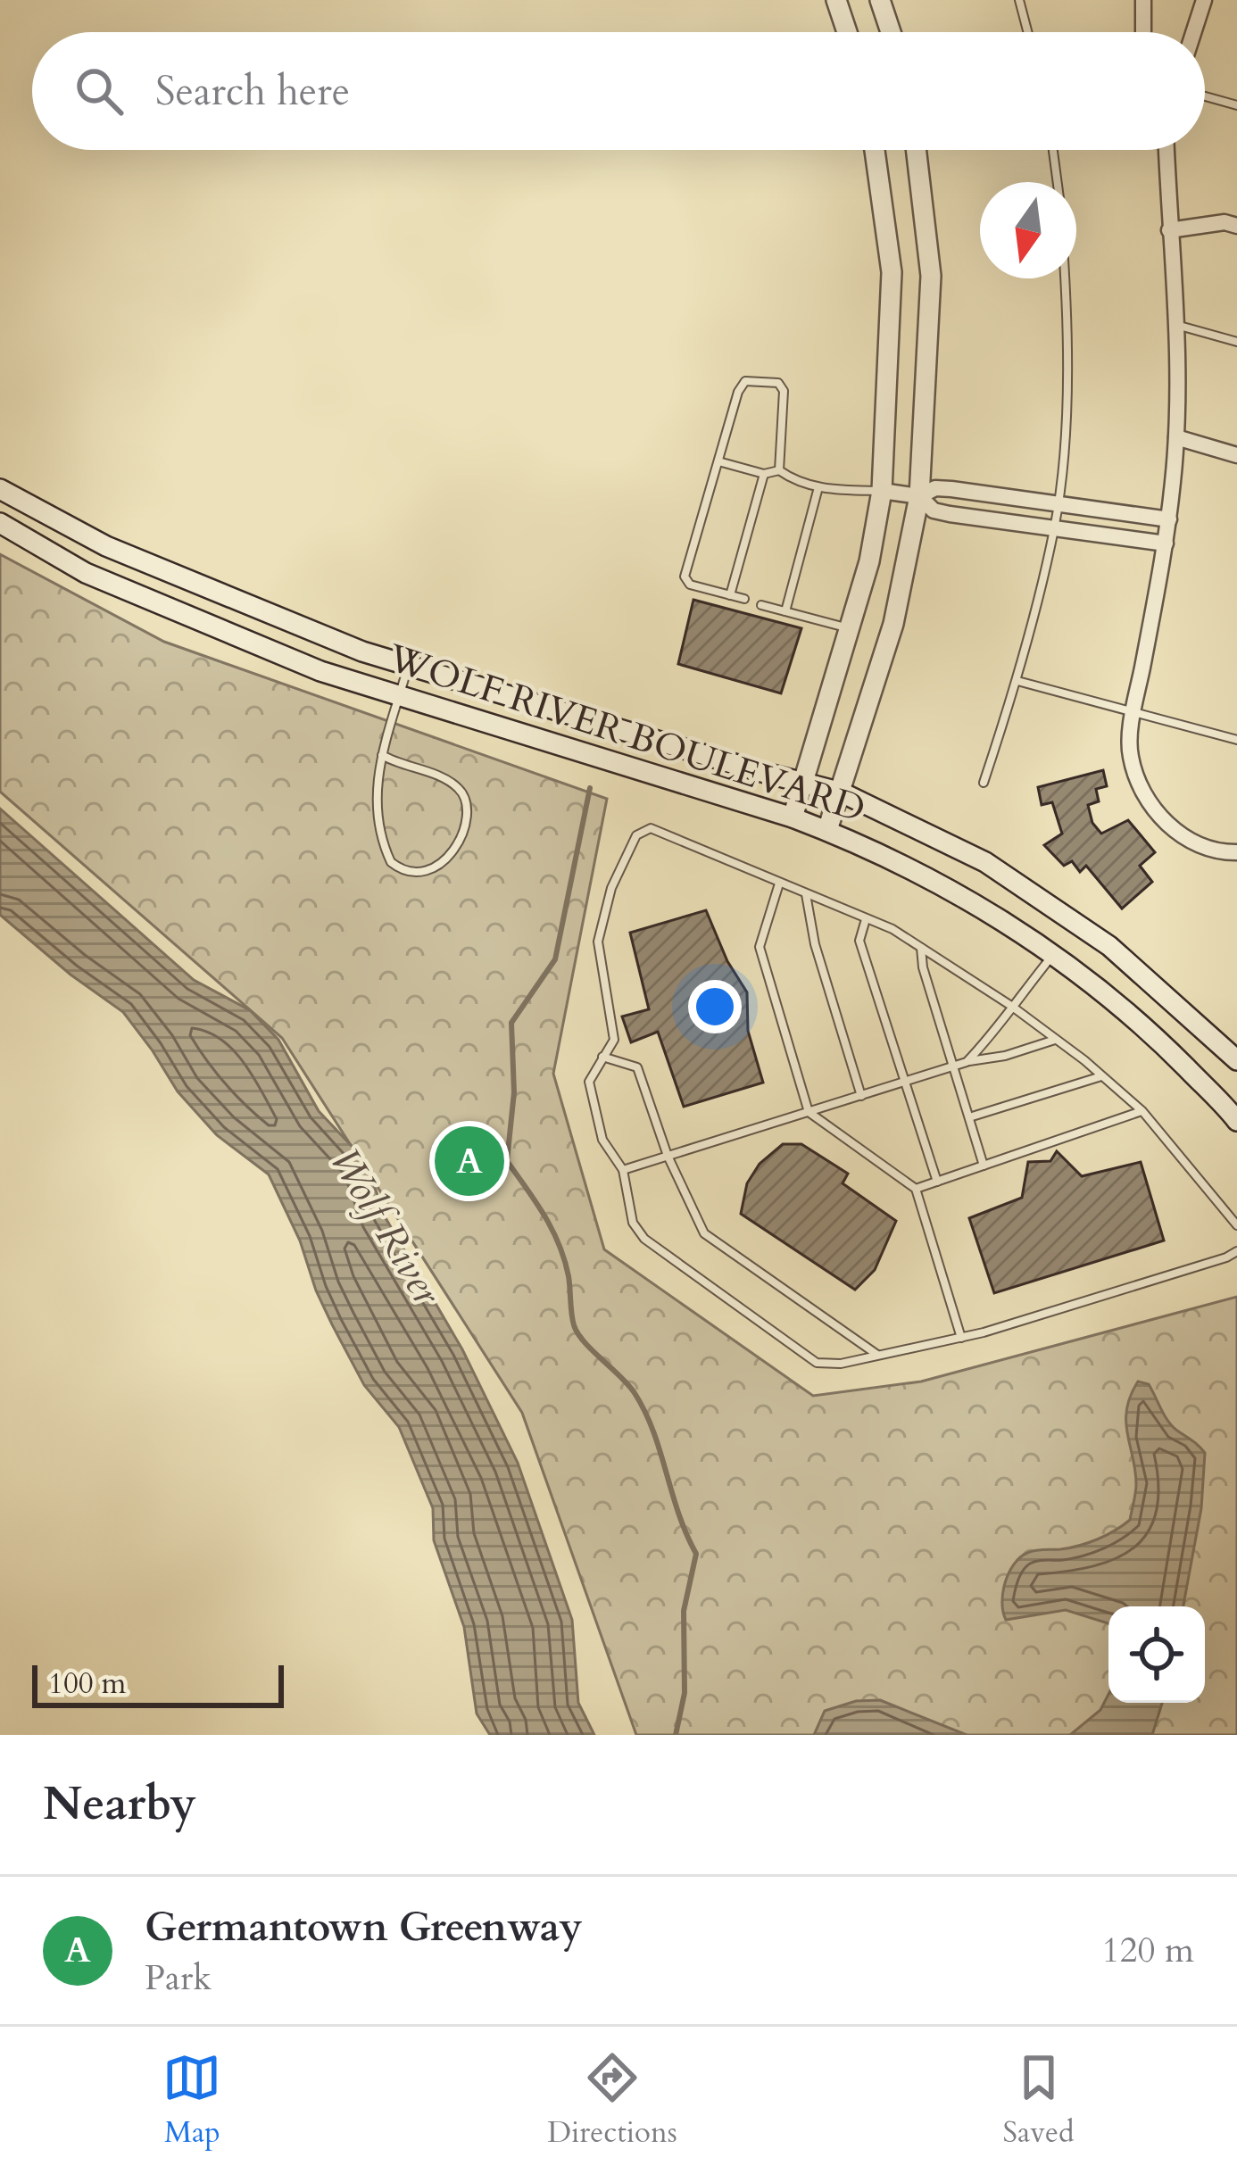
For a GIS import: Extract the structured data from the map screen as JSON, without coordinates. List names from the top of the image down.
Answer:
{
  "streets": {
    "main road": ["WOLF RIVER BOULEVARD"]
  },
  "water": ["Wolf River"],
  "scale_bar": "100 m",
  "north": "bottom",
  "page": {
    "search": "Search here",
    "pins": "A",
    "scale": "100 m",
    "heading": "Nearby",
    "list": [
      {
        "mark": "A",
        "name": "Germantown Greenway",
        "note": "Park",
        "value": "120 m"
      }
    ],
    "nav": ["Map", "Directions", "Saved"]
  }
}
